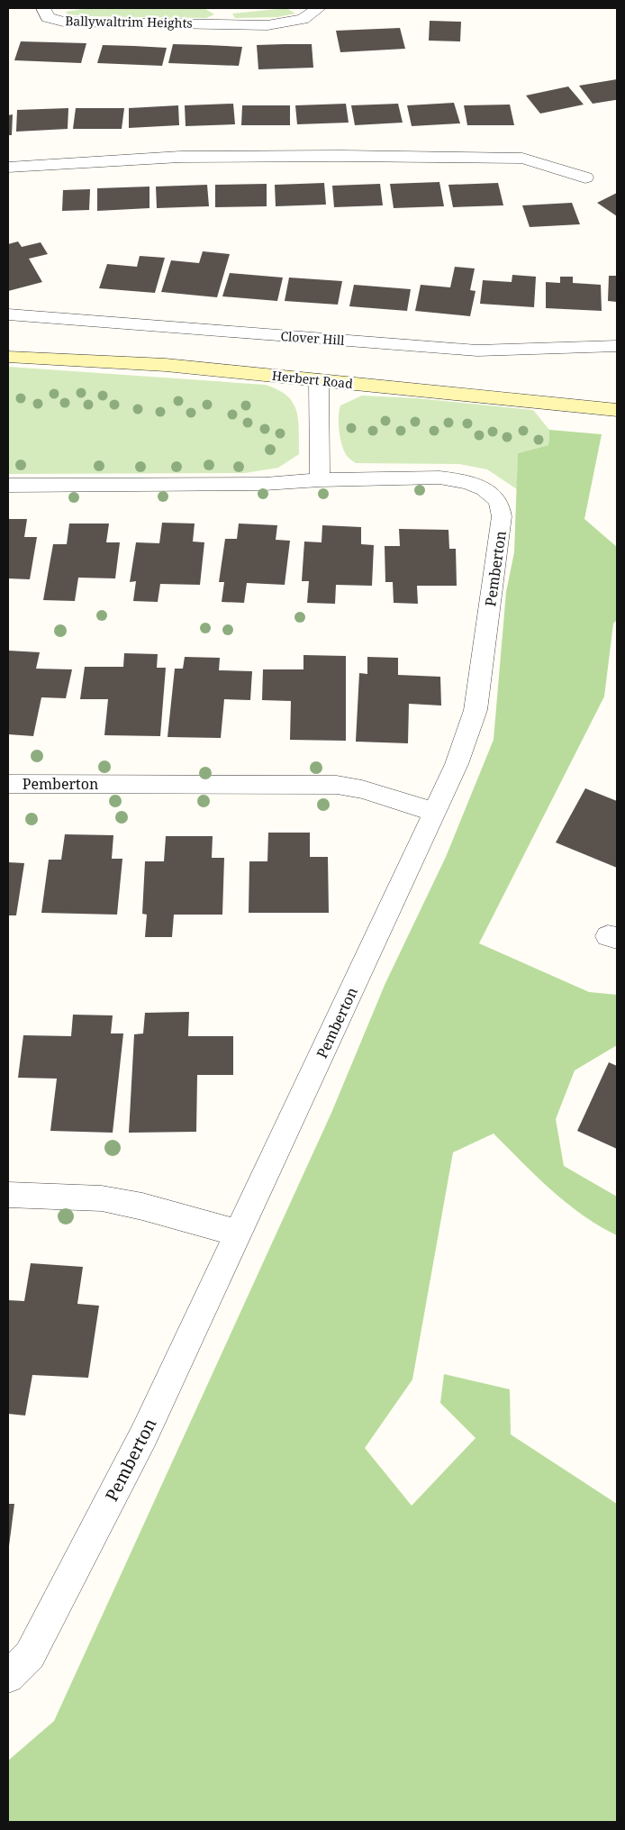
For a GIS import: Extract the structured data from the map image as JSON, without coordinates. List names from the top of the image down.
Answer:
{
  "streets": {
    "street": [
      "Ballywaltrim Heights",
      "Clover Hill",
      "Herbert Road",
      "Pemberton"
    ]
  }
}
